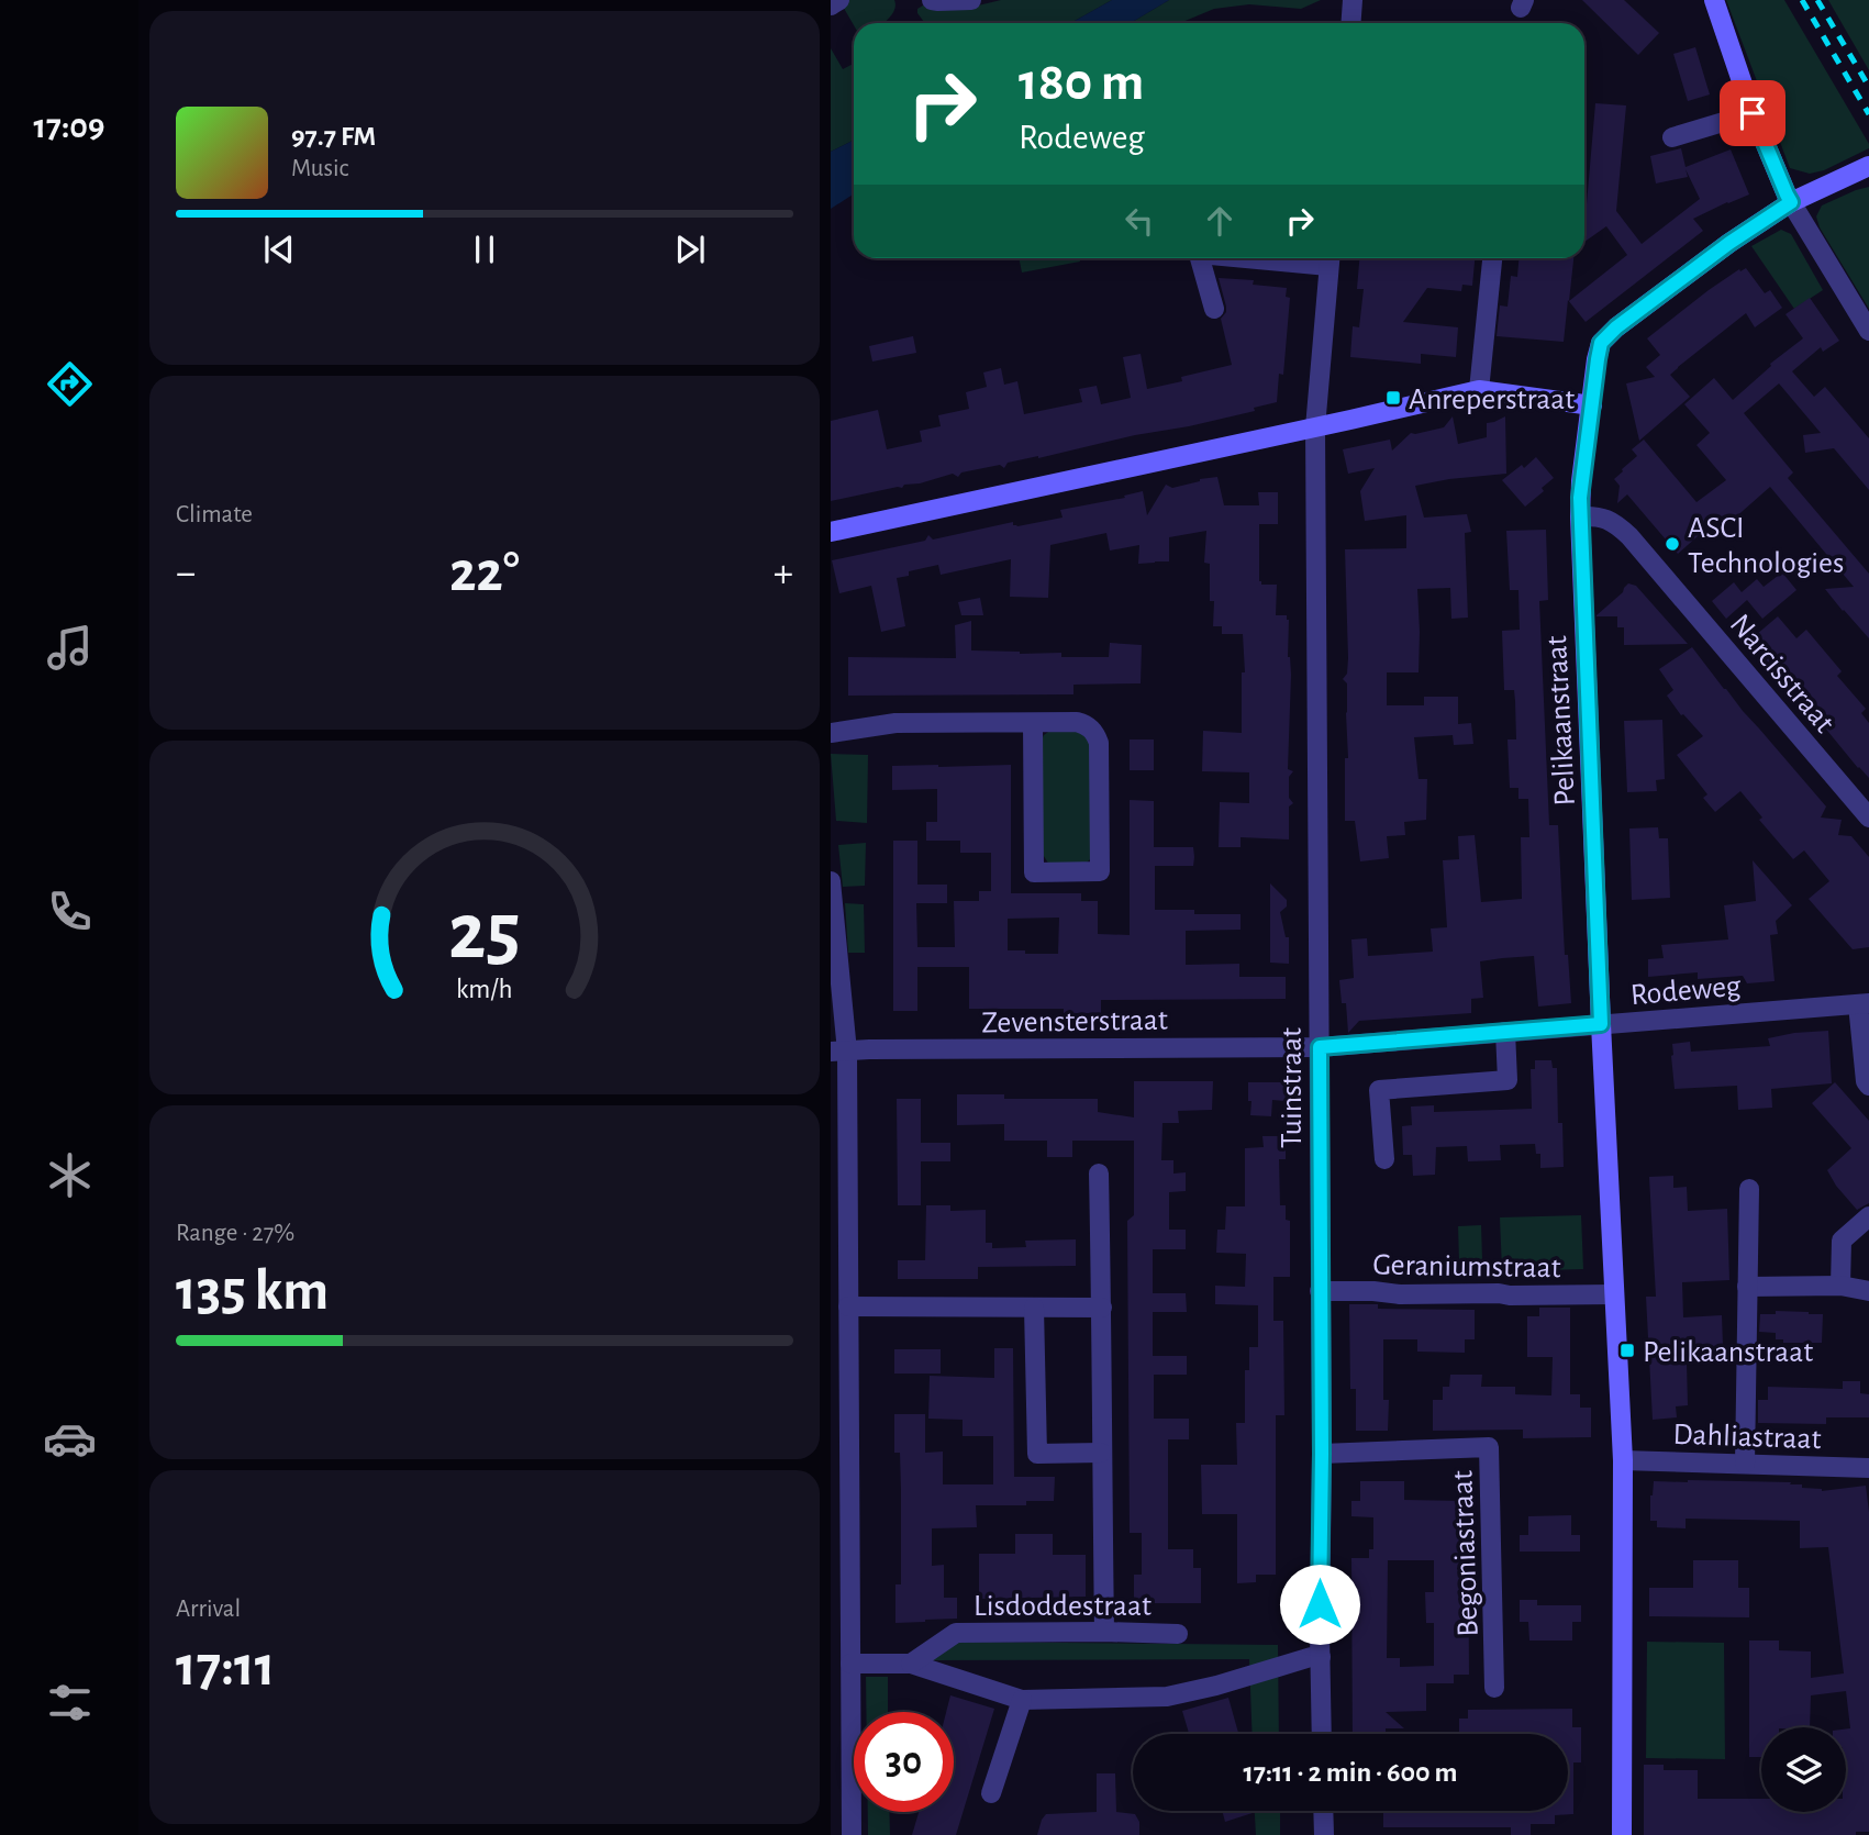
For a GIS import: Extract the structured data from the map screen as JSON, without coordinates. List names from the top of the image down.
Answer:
{
  "streets": {
    "street": [
      "Narcisstraat",
      "Pelikaanstraat",
      "Rodeweg",
      "Zevensterstraat",
      "Tuinstraat",
      "Geraniumstraat",
      "Dahliastraat",
      "Begoniastraat",
      "Lisdoddestraat"
    ]
  },
  "crossings": [
    ["Narcisstraat", "Pelikaanstraat"],
    ["Pelikaanstraat", "Rodeweg"],
    ["Pelikaanstraat", "Geraniumstraat"],
    ["Pelikaanstraat", "Dahliastraat"],
    ["Rodeweg", "Zevensterstraat"],
    ["Rodeweg", "Tuinstraat"],
    ["Zevensterstraat", "Tuinstraat"],
    ["Tuinstraat", "Geraniumstraat"],
    ["Tuinstraat", "Begoniastraat"]
  ],
  "places": {
    "transit": ["Anreperstraat", "Pelikaanstraat"],
    "other": ["ASCI Technologies"]
  },
  "page": {
    "tabs": "17:09",
    "turn": ["180 m", "Rodeweg"],
    "song": ["97.7 FM", "Music"],
    "tile": [
      "Climate",
      ["Range · 27%", "135 km"],
      ["Arrival", "17:11"]
    ],
    "heat": ["−", "22°", "+"],
    "limit": "30",
    "trip": "17:11 · 2 min · 600 m",
    "gauge": ["25", "km/h"]
  }
}
